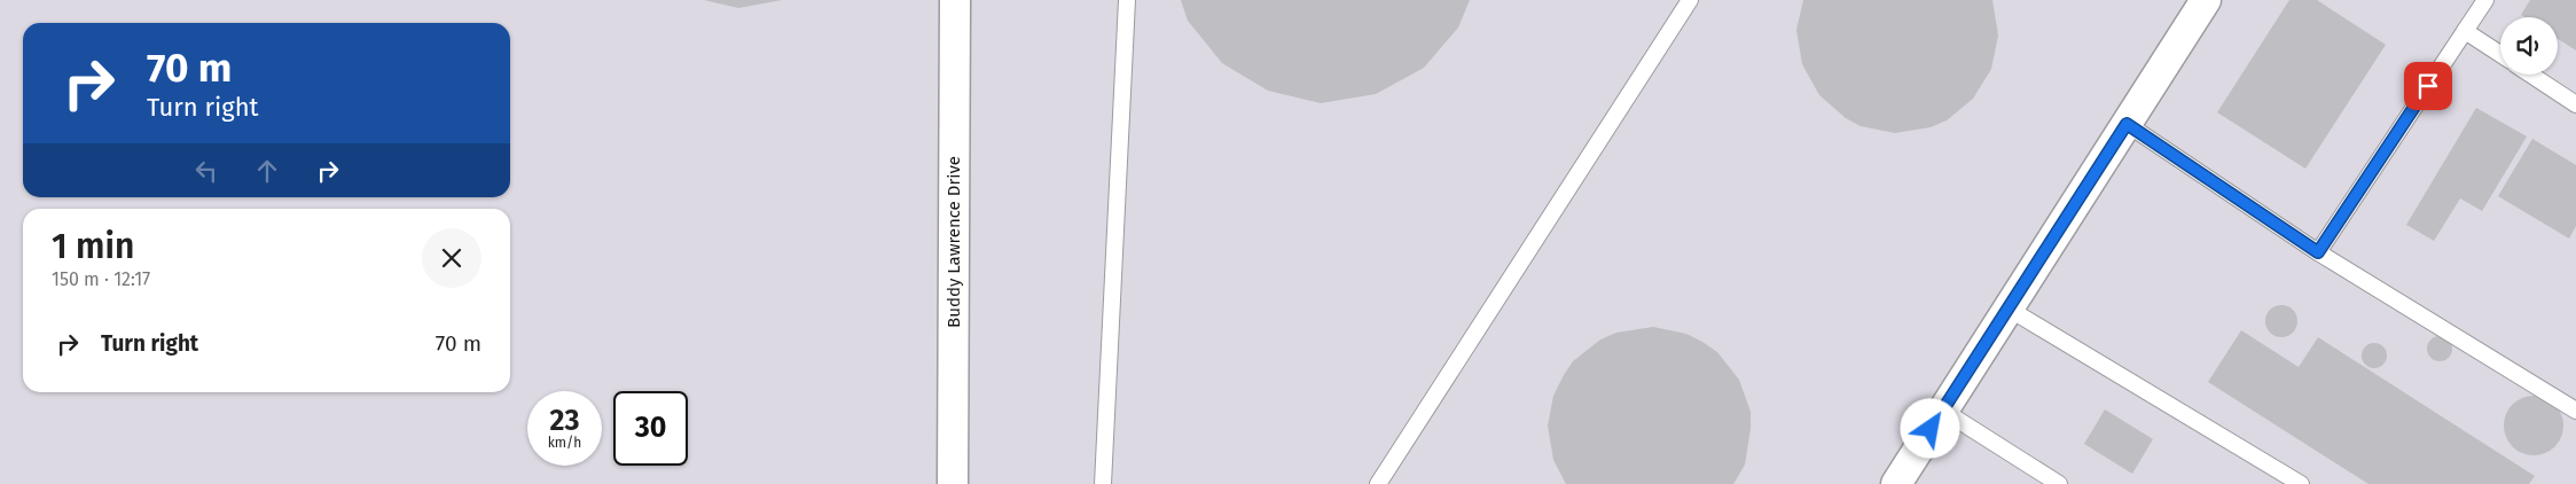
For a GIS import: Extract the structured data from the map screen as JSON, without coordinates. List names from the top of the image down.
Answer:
{
  "streets": {
    "street": ["Buddy Lawrence Drive"]
  },
  "page": {
    "turn": ["70 m", "Turn right"],
    "heading": ["1 min", "150 m · 12:17"],
    "list": [
      {
        "name": "Turn right",
        "value": "70 m"
      }
    ],
    "speed": "23 km/h",
    "limit": "30"
  }
}
